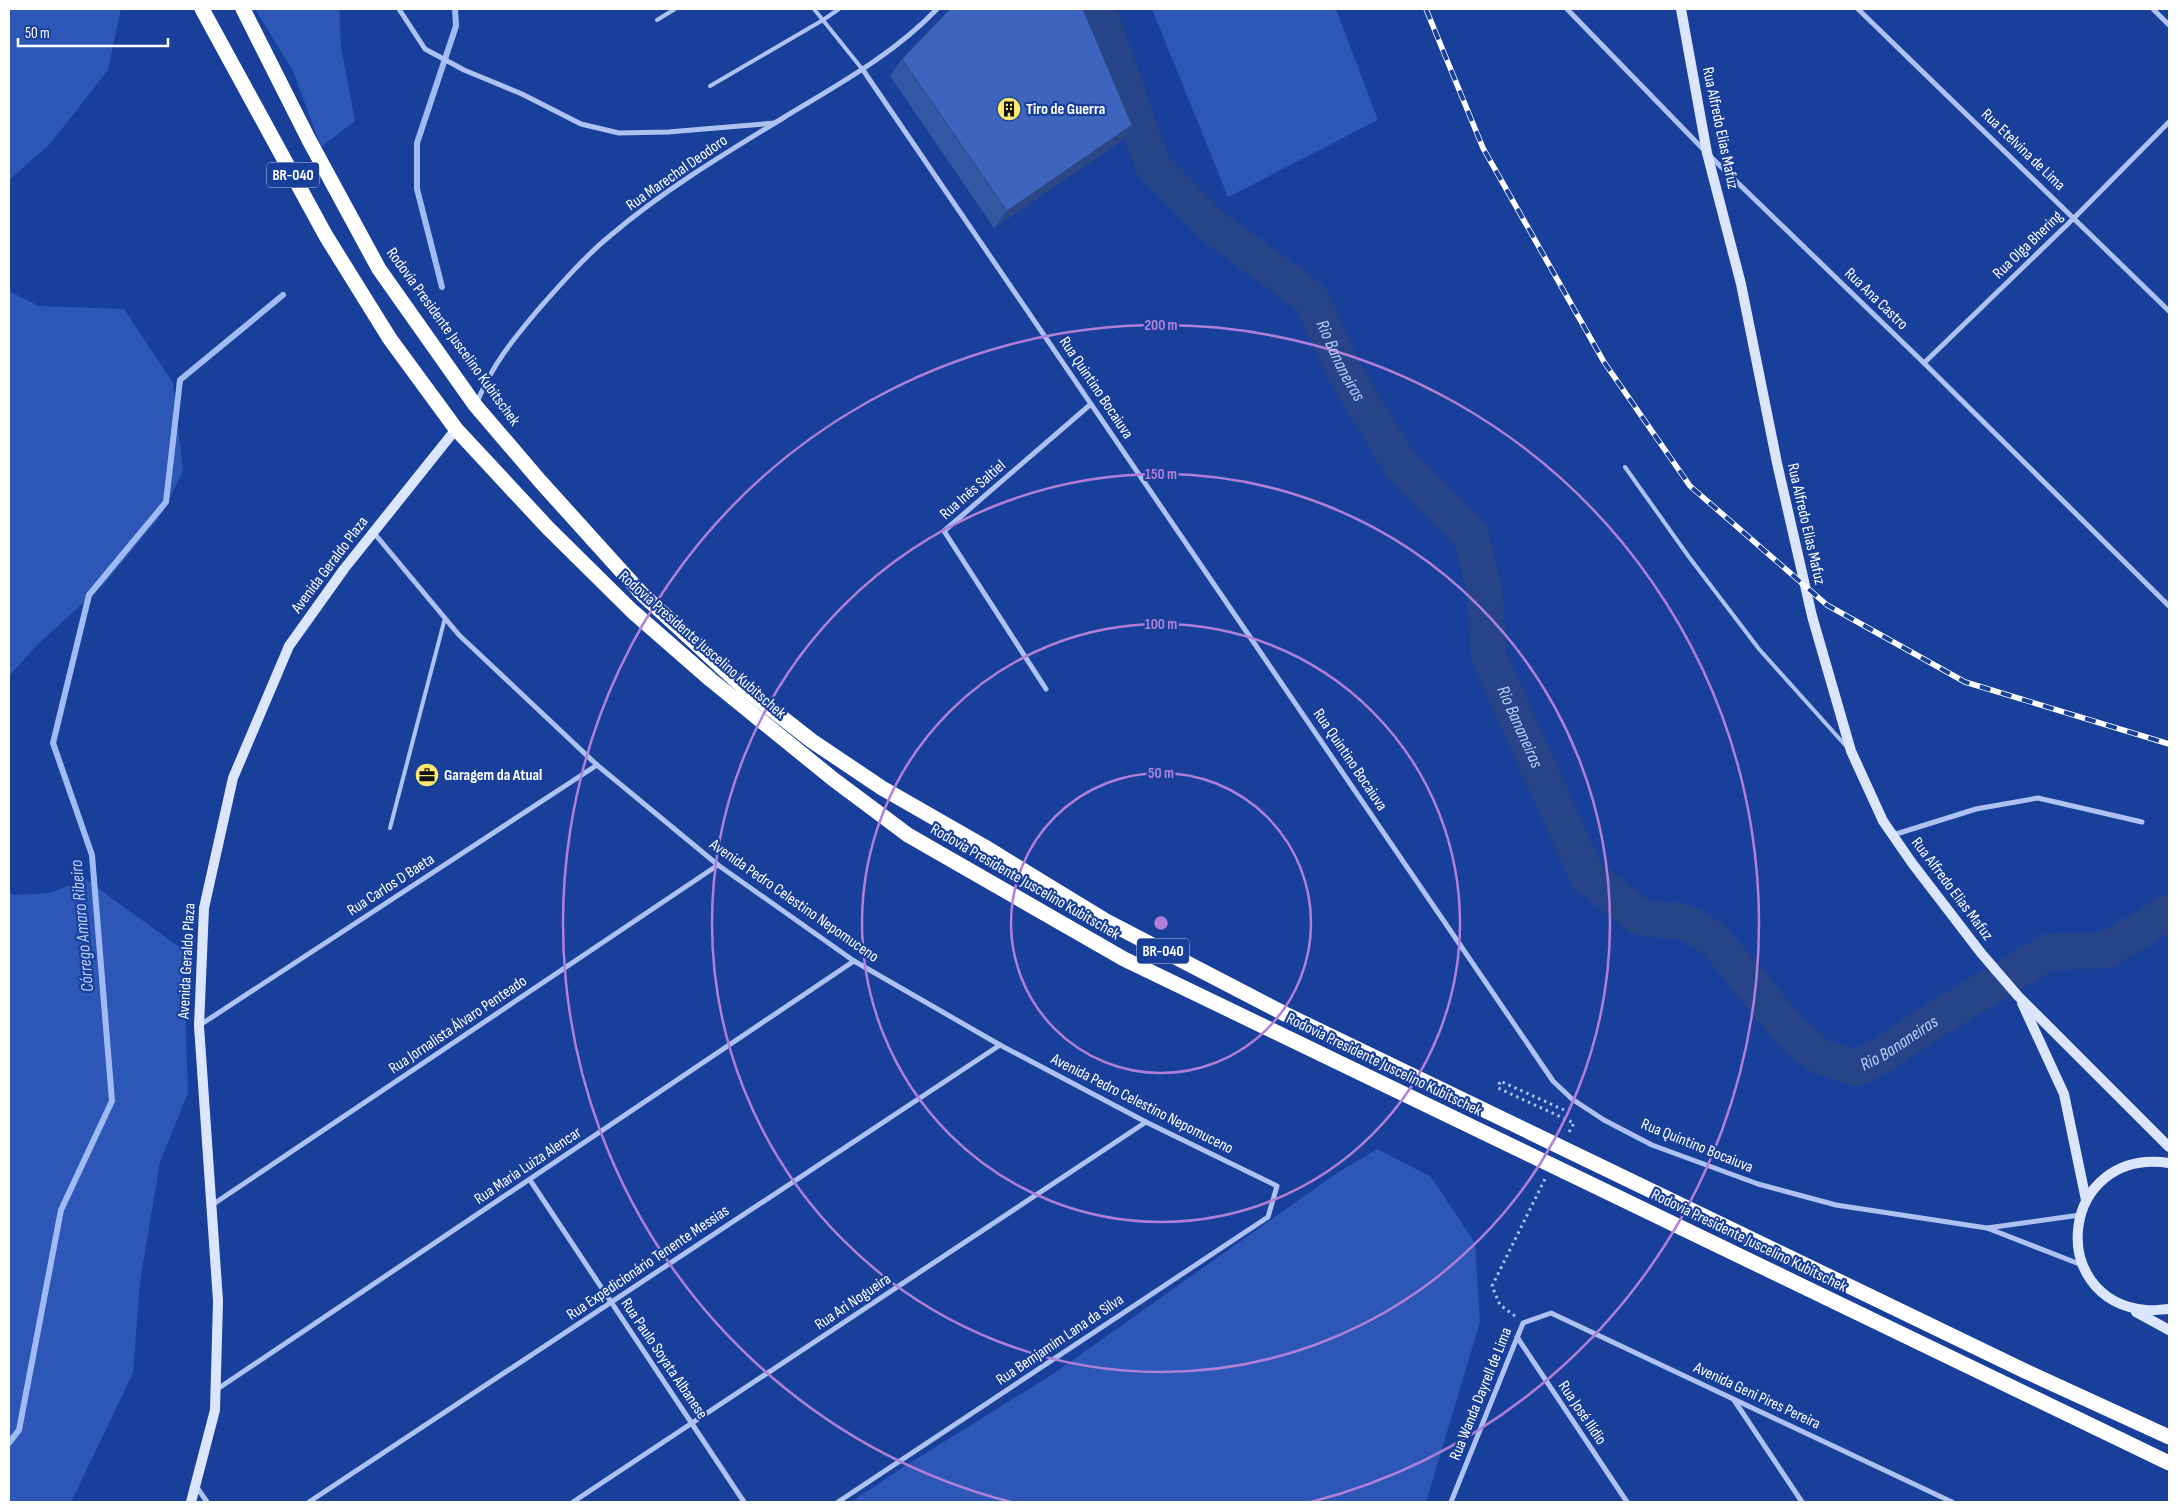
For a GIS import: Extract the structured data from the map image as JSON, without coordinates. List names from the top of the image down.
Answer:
{
  "streets": {
    "highway": ["BR-040", "Rodovia Presidente Juscelino Kubitschek"],
    "street": [
      "Rua Alfredo Elias Mafuz",
      "Rua Etelvina de Lima",
      "Rua Marechal Deodoro",
      "Rua Olga Bhering",
      "Rua Ana Castro",
      "Rua Quintino Bocaiuva",
      "Rua Inês Saltiel",
      "Avenida Geraldo Plaza",
      "Rua Carlos D Baeta",
      "Avenida Pedro Celestino Nepomuceno",
      "Rua Jornalista Álvaro Penteado",
      "Rua Maria Luiza Alencar",
      "Rua Expedicionário Tenente Messias",
      "Rua Ari Nogueira",
      "Rua Bemjamim Lana da Silva",
      "Rua Paulo Soyata Albanese",
      "Rua Wanda Dayrell de Lima",
      "Avenida Geni Pires Pereira",
      "Rua José Ilídio"
    ]
  },
  "crossings": [
    ["Rua Alfredo Elias Mafuz", "Rua Ana Castro"],
    ["Rua Etelvina de Lima", "Rua Olga Bhering"],
    ["Rua Marechal Deodoro", "Rodovia Presidente Juscelino Kubitschek"],
    ["Rua Marechal Deodoro", "Rua Quintino Bocaiuva"],
    ["Rua Olga Bhering", "Rua Ana Castro"],
    ["Rodovia Presidente Juscelino Kubitschek", "Avenida Geraldo Plaza"],
    ["Rua Quintino Bocaiuva", "Rua Inês Saltiel"],
    ["Avenida Geraldo Plaza", "Rua Carlos D Baeta"],
    ["Avenida Geraldo Plaza", "Avenida Pedro Celestino Nepomuceno"],
    ["Avenida Geraldo Plaza", "Rua Jornalista Álvaro Penteado"],
    ["Avenida Geraldo Plaza", "Rua Maria Luiza Alencar"],
    ["Rua Carlos D Baeta", "Avenida Pedro Celestino Nepomuceno"],
    ["Avenida Pedro Celestino Nepomuceno", "Rua Jornalista Álvaro Penteado"],
    ["Avenida Pedro Celestino Nepomuceno", "Rua Maria Luiza Alencar"],
    ["Avenida Pedro Celestino Nepomuceno", "Rua Expedicionário Tenente Messias"],
    ["Avenida Pedro Celestino Nepomuceno", "Rua Ari Nogueira"],
    ["Avenida Pedro Celestino Nepomuceno", "Rua Bemjamim Lana da Silva"],
    ["Rua Maria Luiza Alencar", "Rua Paulo Soyata Albanese"],
    ["Rua Expedicionário Tenente Messias", "Rua Paulo Soyata Albanese"],
    ["Rua Ari Nogueira", "Rua Paulo Soyata Albanese"],
    ["Rua Wanda Dayrell de Lima", "Avenida Geni Pires Pereira"],
    ["Rua Wanda Dayrell de Lima", "Rua José Ilídio"]
  ],
  "water": ["Rio Bananeiras", "Córrego Amaro Ribeiro"],
  "places": {
    "building": ["Tiro de Guerra"],
    "office": ["Garagem da Atual"]
  },
  "scale_bar": "50 m",
  "rings": [
    "200 m",
    "150 m",
    "100 m",
    "50 m"
  ]
}
